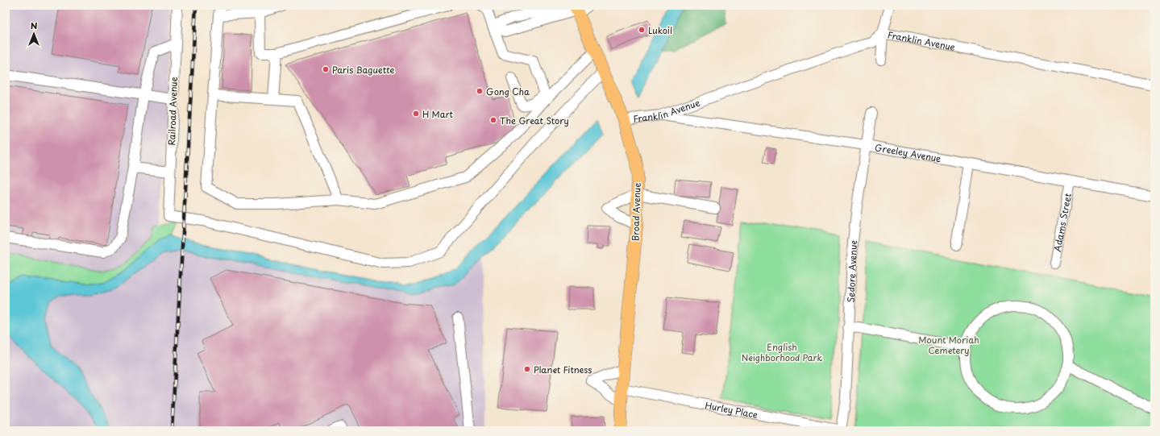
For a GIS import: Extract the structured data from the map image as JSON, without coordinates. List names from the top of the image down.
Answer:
{
  "streets": {
    "main road": ["Broad Avenue"],
    "street": [
      "Franklin Avenue",
      "Railroad Avenue",
      "Greeley Avenue",
      "Adams Street",
      "Sedore Avenue",
      "Hurley Place"
    ]
  },
  "crossings": [
    ["Franklin Avenue", "Greeley Avenue"],
    ["Franklin Avenue", "Broad Avenue"],
    ["Railroad Avenue", "Broad Avenue"],
    ["Greeley Avenue", "Adams Street"],
    ["Greeley Avenue", "Sedore Avenue"],
    ["Broad Avenue", "Hurley Place"],
    ["Sedore Avenue", "Hurley Place"]
  ],
  "parks": ["Mount Moriah Cemetery", "English Neighborhood Park"],
  "places": [
    "Lukoil",
    "Paris Baguette",
    "Gong Cha",
    "H Mart",
    "The Great Story",
    "Planet Fitness"
  ],
  "north": "top"
}
